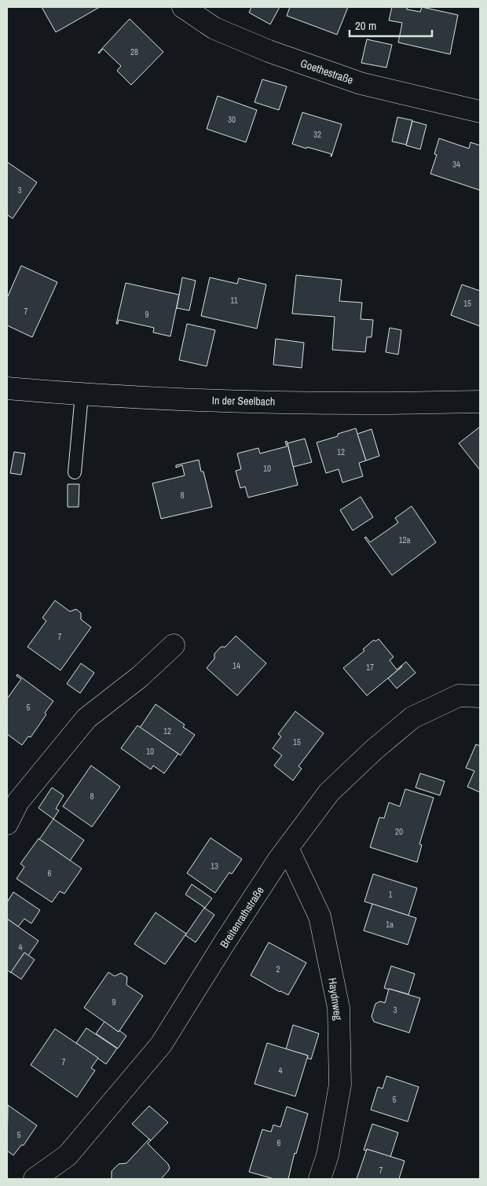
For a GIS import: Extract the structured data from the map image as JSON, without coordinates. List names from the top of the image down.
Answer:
{
  "streets": {
    "street": [
      "Goethestraße",
      "In der Seelbach",
      "Breitenrathstraße",
      "Haydnweg"
    ]
  },
  "crossings": [
    ["Breitenrathstraße", "Haydnweg"]
  ],
  "house_numbers": [
    "28",
    "30",
    "32",
    "34",
    "3",
    "11",
    "15",
    "7",
    "9",
    "12",
    "10",
    "8",
    "12a",
    "7",
    "14",
    "17",
    "5",
    "12",
    "15",
    "10",
    "8",
    "20",
    "13",
    "6",
    "1",
    "1a",
    "4",
    "2",
    "9",
    "3",
    "7",
    "4",
    "5",
    "5",
    "6",
    "7"
  ],
  "scale_bar": "20 m"
}
